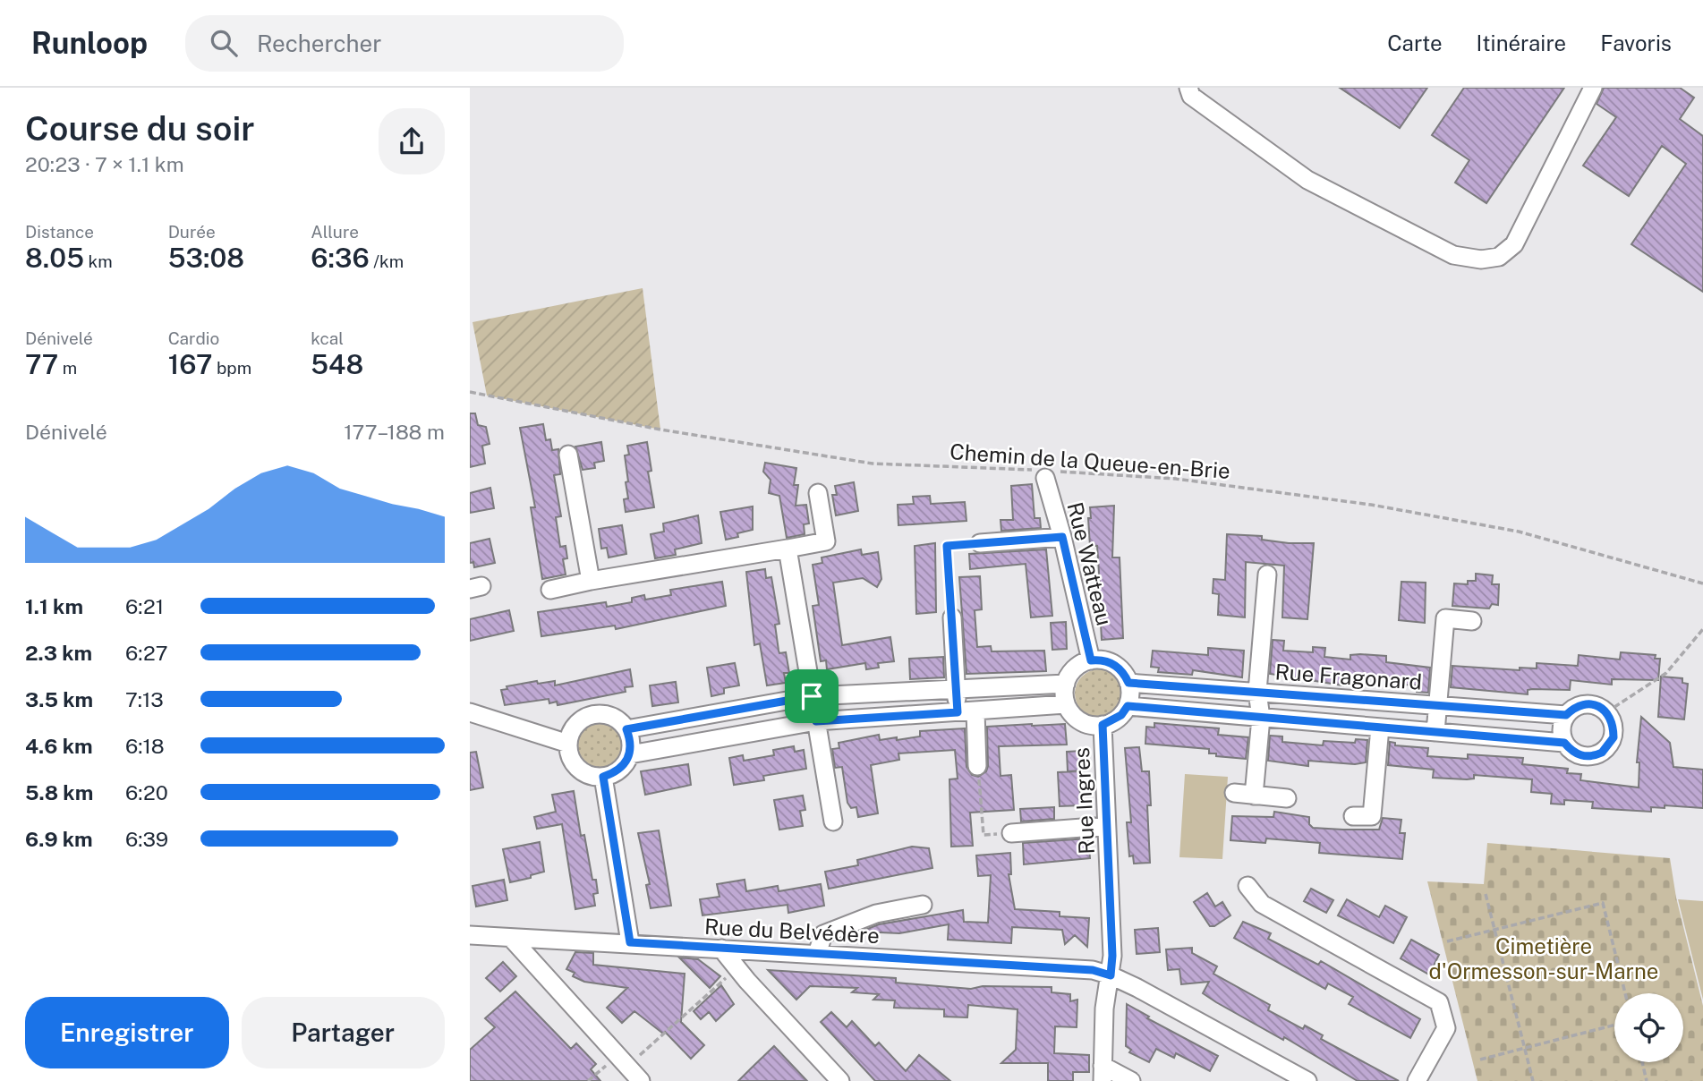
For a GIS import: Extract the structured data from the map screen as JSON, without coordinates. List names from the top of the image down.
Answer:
{
  "streets": {
    "street": [
      "Rue Watteau",
      "Rue Fragonard",
      "Rue Ingres",
      "Rue du Belvédère"
    ],
    "path": ["Chemin de la Queue-en-Brie"]
  },
  "crossings": [
    ["Chemin de la Queue-en-Brie", "Rue Watteau"],
    ["Rue Watteau", "Rue Fragonard"],
    ["Rue Watteau", "Rue Ingres"],
    ["Rue Fragonard", "Rue Ingres"],
    ["Rue Ingres", "Rue du Belvédère"]
  ],
  "parks": ["Cimetière d'Ormesson-sur-Marne"],
  "page": {
    "header": "Runloop",
    "search": "Rechercher",
    "nav": ["Carte", "Itinéraire", "Favoris"],
    "heading": ["Course du soir", "20:23 · 7 × 1.1 km"],
    "stats": [
      ["Distance", "8.05 km"],
      ["Durée", "53:08"],
      ["Allure", "6:36 /km"],
      ["Dénivelé", "77 m"],
      ["Cardio", "167 bpm"],
      ["kcal", "548"]
    ],
    "chart": ["Dénivelé", "177–188 m"],
    "list": [
      {
        "name": "1.1 km",
        "note": "6:21"
      },
      {
        "name": "2.3 km",
        "note": "6:27"
      },
      {
        "name": "3.5 km",
        "note": "7:13"
      },
      {
        "name": "4.6 km",
        "note": "6:18"
      },
      {
        "name": "5.8 km",
        "note": "6:20"
      },
      {
        "name": "6.9 km",
        "note": "6:39"
      }
    ],
    "buttons": ["Enregistrer", "Partager"]
  }
}
